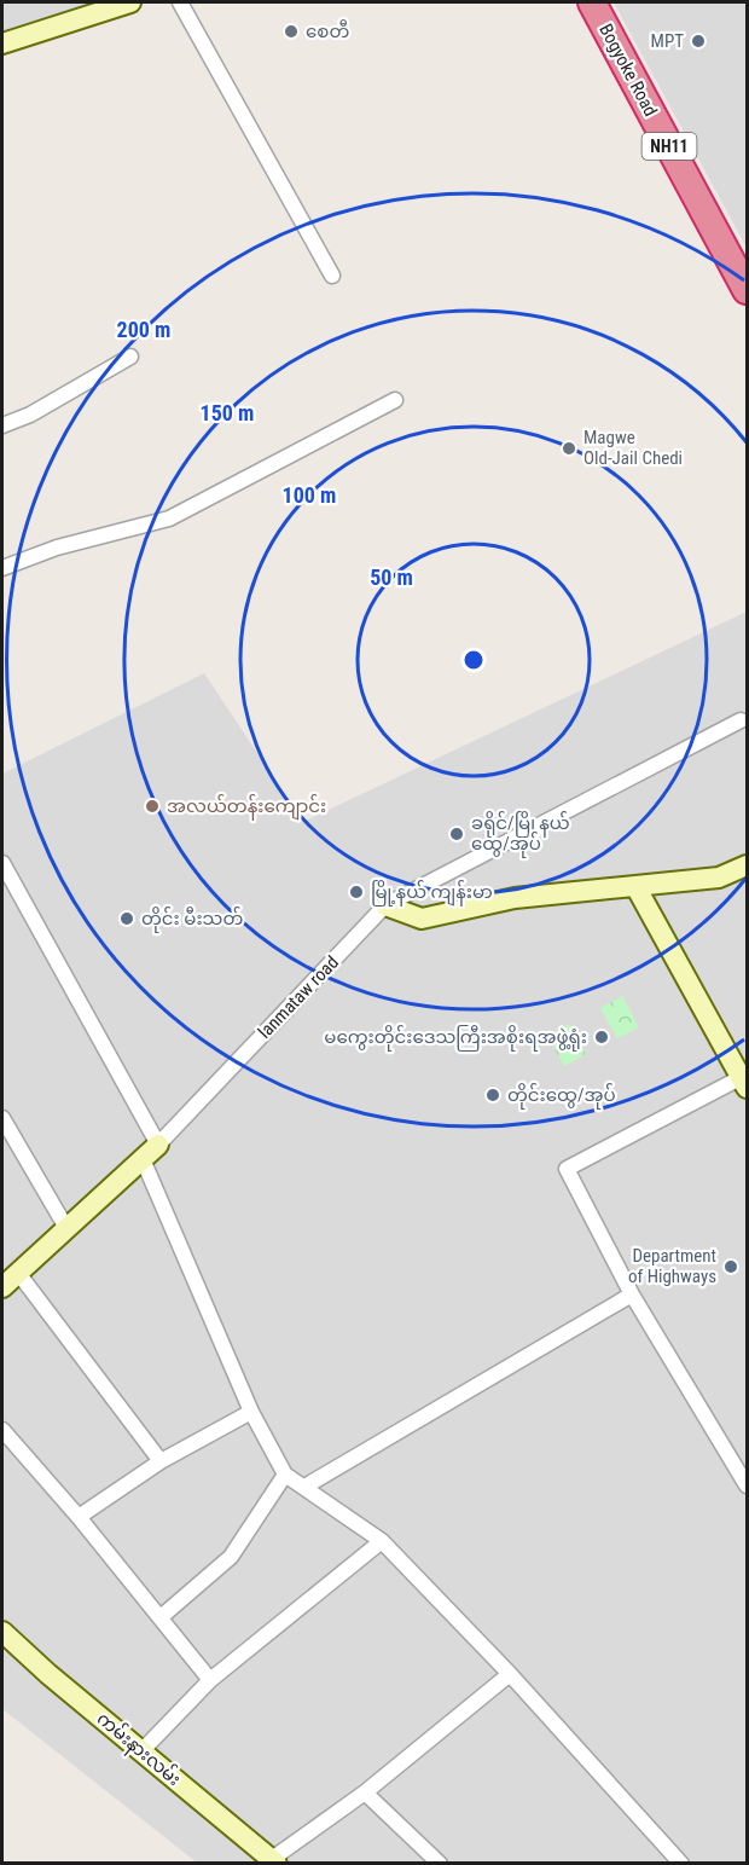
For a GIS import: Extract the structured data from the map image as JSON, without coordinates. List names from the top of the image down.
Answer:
{
  "streets": {
    "highway": ["Bogyoke Road", "NH11"],
    "street": ["lanmataw road", "ကမ်းနားလမ်း"]
  },
  "places": [
    "စေတီ",
    "MPT",
    "Magwe Old-Jail Chedi",
    "အလယ်တန်းကျောင်း",
    "ခရိုင်/မြို့နယ် ထွေ/အုပ်",
    "မြို့နယ် ကျန်းမာ",
    "တိုင်း မီးသတ်",
    "မကွေးတိုင်းဒေသကြီးအစိုးရအဖွဲ့ရုံး",
    "တိုင်းထွေ/အုပ်",
    "Department of Highways"
  ],
  "rings": [
    "200 m",
    "150 m",
    "100 m",
    "50 m"
  ]
}
